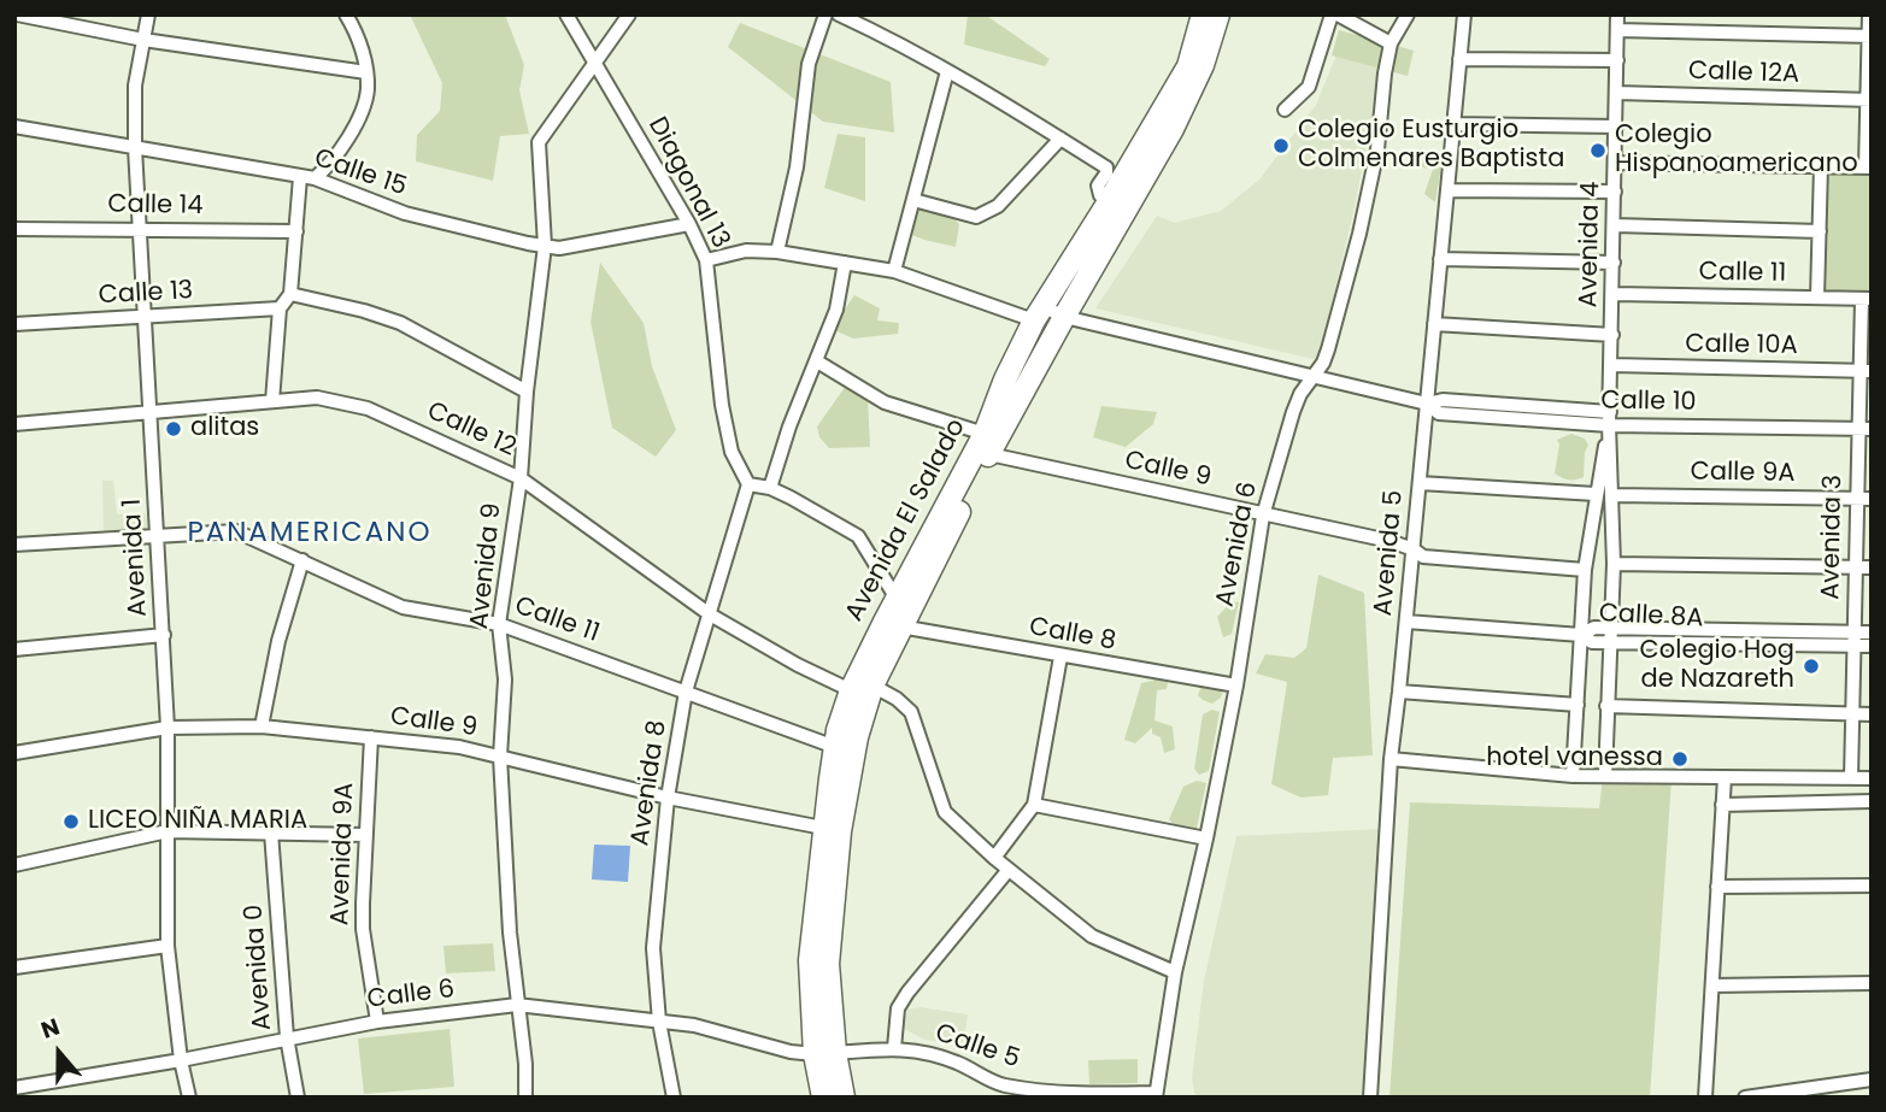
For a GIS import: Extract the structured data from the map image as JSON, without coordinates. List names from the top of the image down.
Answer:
{
  "streets": {
    "main road": ["Avenida El Salado"],
    "street": [
      "Calle 12A",
      "Calle 15",
      "Diagonal 13",
      "Calle 14",
      "Avenida 4",
      "Calle 11",
      "Calle 13",
      "Calle 10A",
      "Calle 10",
      "Calle 12",
      "Calle 9",
      "Calle 9A",
      "Avenida 3",
      "Avenida 6",
      "Avenida 5",
      "Avenida 1",
      "Avenida 9",
      "Calle 8A",
      "Calle 8",
      "Avenida 8",
      "Avenida 9A",
      "Avenida 0",
      "Calle 6",
      "Calle 5"
    ]
  },
  "crossings": [
    ["Calle 12A", "Avenida 4"],
    ["Calle 15", "Diagonal 13"],
    ["Calle 15", "Avenida 1"],
    ["Calle 15", "Avenida 9"],
    ["Diagonal 13", "Avenida 9"],
    ["Diagonal 13", "Avenida 8"],
    ["Calle 14", "Avenida 1"],
    ["Avenida 4", "Calle 11"],
    ["Avenida 4", "Calle 10A"],
    ["Avenida 4", "Calle 10"],
    ["Avenida 4", "Calle 9"],
    ["Avenida 4", "Calle 9A"],
    ["Avenida 4", "Calle 8A"],
    ["Calle 11", "Avenida El Salado"],
    ["Calle 11", "Avenida 3"],
    ["Calle 11", "Avenida 1"],
    ["Calle 11", "Avenida 9"],
    ["Calle 11", "Avenida 8"],
    ["Calle 13", "Avenida 1"],
    ["Calle 10A", "Avenida 3"],
    ["Calle 10", "Avenida El Salado"],
    ["Calle 10", "Avenida 3"],
    ["Calle 10", "Avenida 6"],
    ["Calle 10", "Avenida 5"],
    ["Calle 12", "Avenida El Salado"],
    ["Calle 12", "Avenida 1"],
    ["Calle 12", "Avenida 9"],
    ["Calle 12", "Avenida 8"],
    ["Calle 9", "Avenida El Salado"],
    ["Calle 9", "Avenida 6"],
    ["Calle 9", "Avenida 5"],
    ["Calle 9", "Avenida 1"],
    ["Calle 9", "Avenida 9"],
    ["Calle 9", "Avenida 8"],
    ["Calle 9", "Avenida 9A"],
    ["Calle 9A", "Avenida 3"],
    ["Avenida El Salado", "Calle 8"],
    ["Avenida El Salado", "Calle 6"],
    ["Avenida El Salado", "Calle 5"],
    ["Avenida 3", "Calle 8A"],
    ["Avenida 6", "Calle 8"],
    ["Avenida 6", "Calle 5"],
    ["Avenida 5", "Calle 8A"],
    ["Avenida 1", "Calle 6"],
    ["Avenida 9", "Calle 6"],
    ["Avenida 8", "Calle 6"],
    ["Avenida 9A", "Calle 6"],
    ["Avenida 0", "Calle 6"],
    ["Calle 6", "Calle 5"]
  ],
  "districts": ["PANAMERICANO"],
  "places": [
    "Colegio Eusturgio Colmenares Baptista",
    "Colegio Hispanoamericano",
    "alitas",
    "Colegio Hog de Nazareth",
    "hotel vanessa",
    "LICEO NIÑA MARIA"
  ],
  "north": "top"
}
